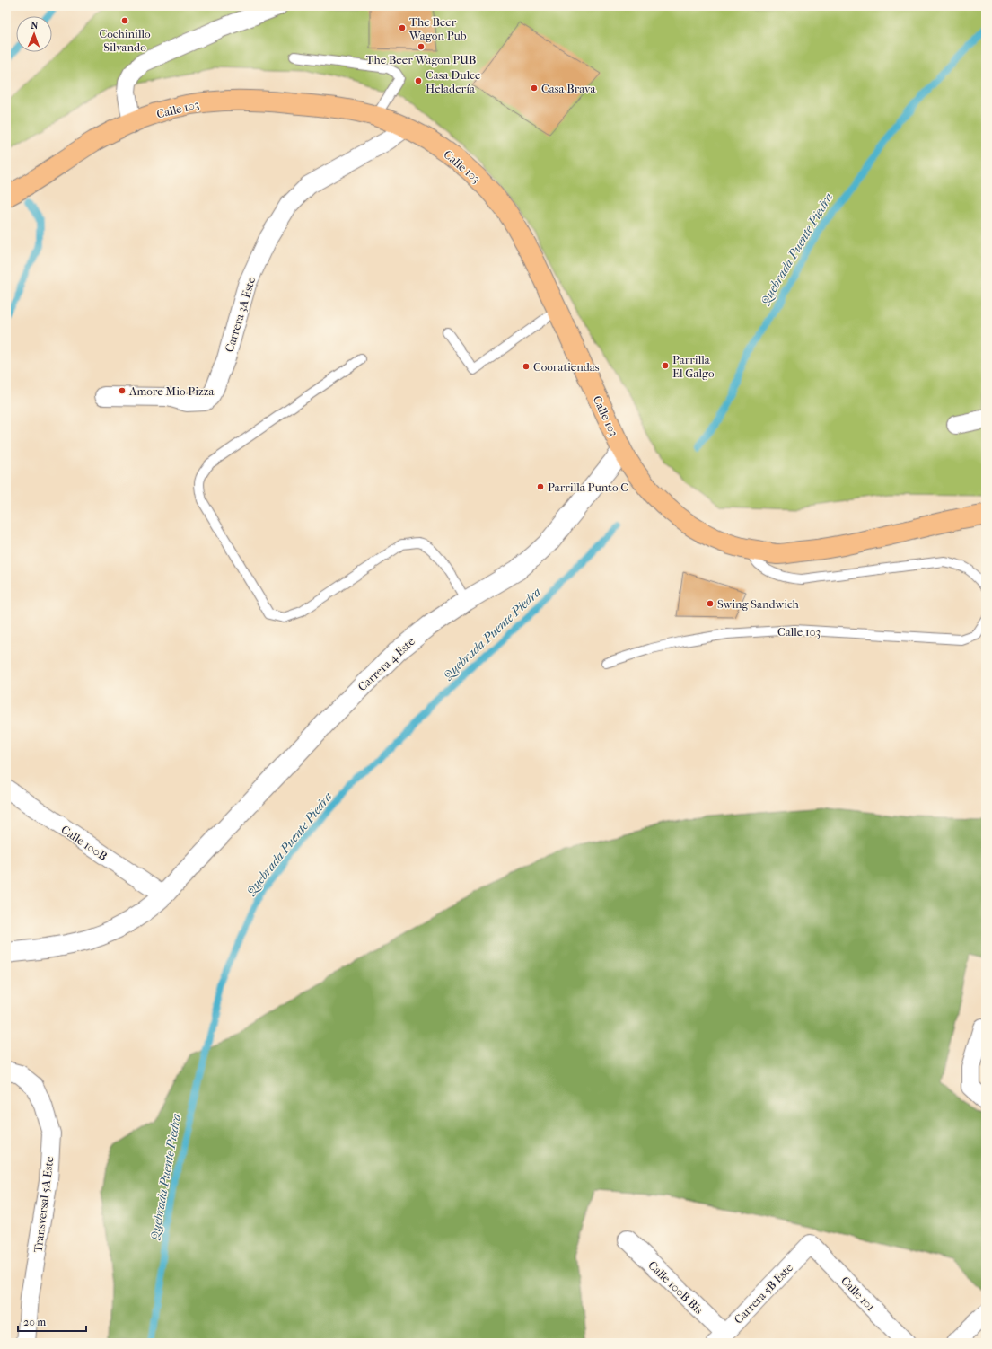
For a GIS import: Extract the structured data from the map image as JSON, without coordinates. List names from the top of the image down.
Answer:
{
  "streets": {
    "main road": ["Calle 103"],
    "street": [
      "Carrera 3A Este",
      "Carrera 4 Este",
      "Calle 100B",
      "Transversal 5A Este",
      "Calle 100B Bis",
      "Carrera 5B Este",
      "Calle 101"
    ]
  },
  "crossings": [
    ["Calle 103", "Carrera 3A Este"],
    ["Calle 103", "Carrera 4 Este"],
    ["Carrera 4 Este", "Calle 100B"],
    ["Calle 100B Bis", "Carrera 5B Este"],
    ["Carrera 5B Este", "Calle 101"]
  ],
  "water": ["Quebrada Puente Piedra"],
  "places": [
    "Cochinillo Silvando",
    "The Beer Wagon Pub",
    "The Beer Wagon PUB",
    "Casa Dulce Heladería",
    "Casa Brava",
    "Parrilla El Galgo",
    "Cooratiendas",
    "Amore Mio Pizza",
    "Parrilla Punto C",
    "Swing Sandwich"
  ],
  "scale_bar": "20 m",
  "north": "top"
}
